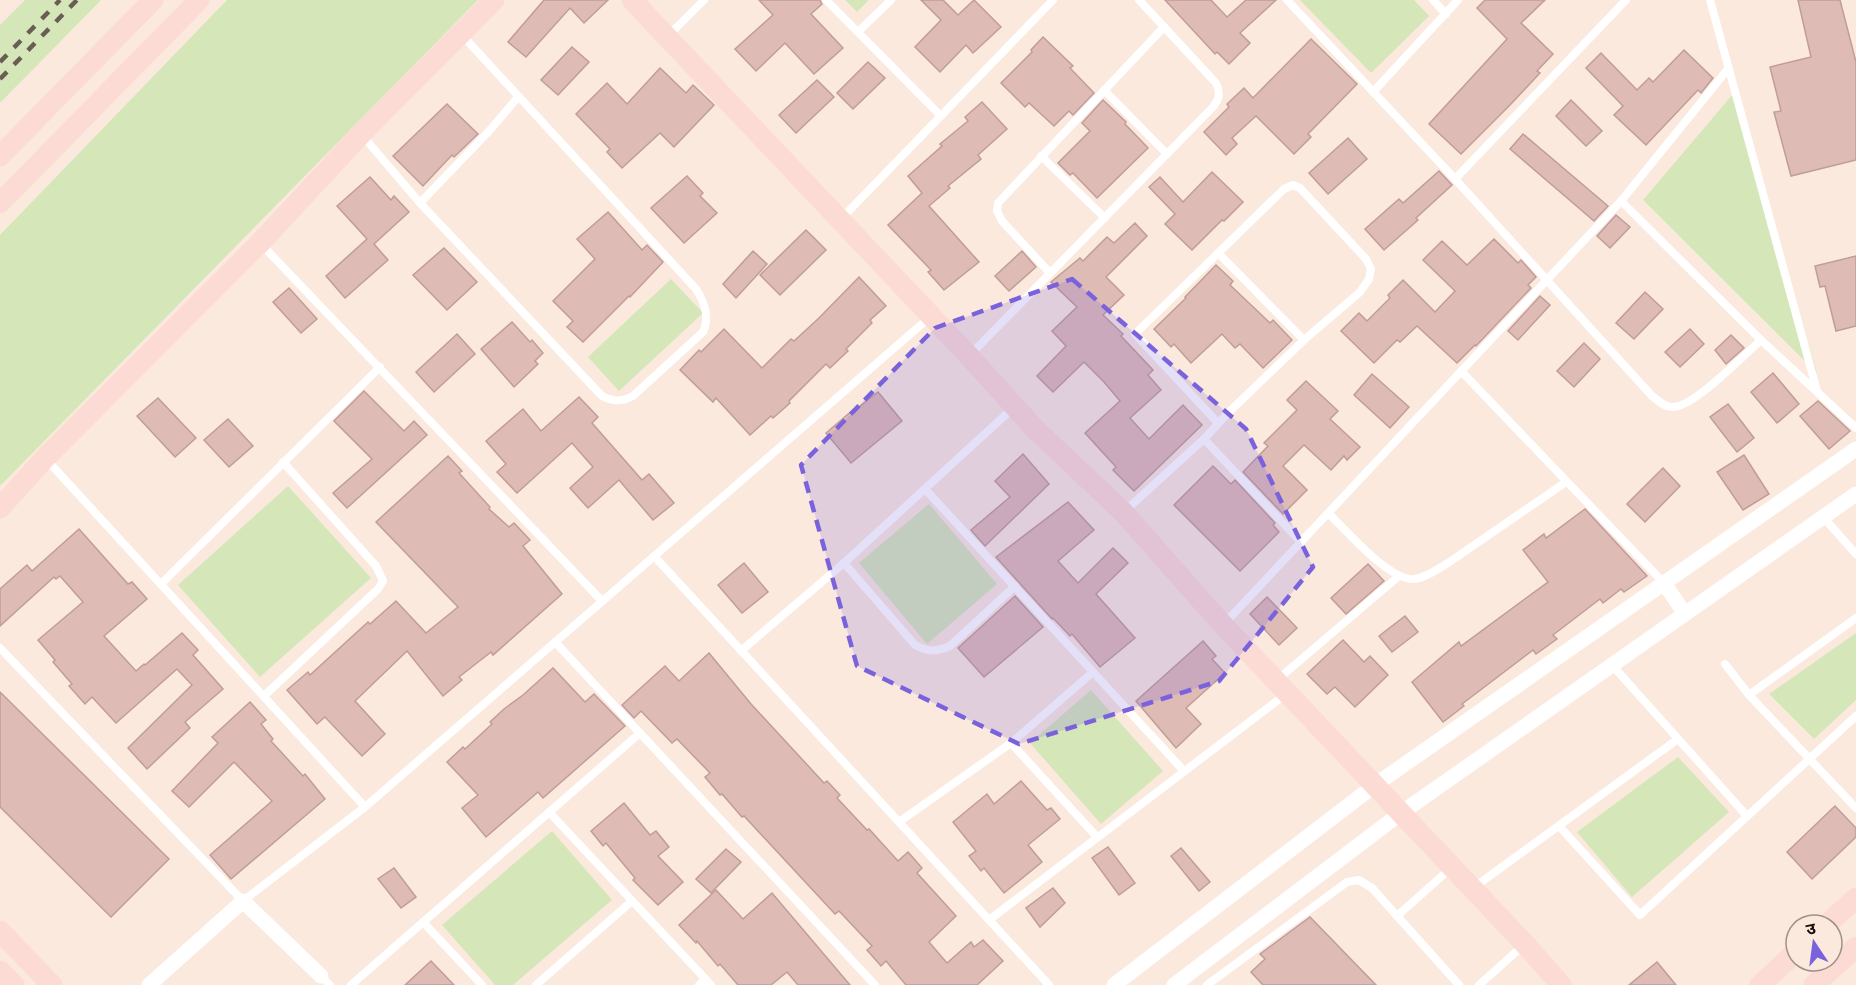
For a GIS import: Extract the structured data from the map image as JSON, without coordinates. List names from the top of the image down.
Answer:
{
  "north": "top"
}
